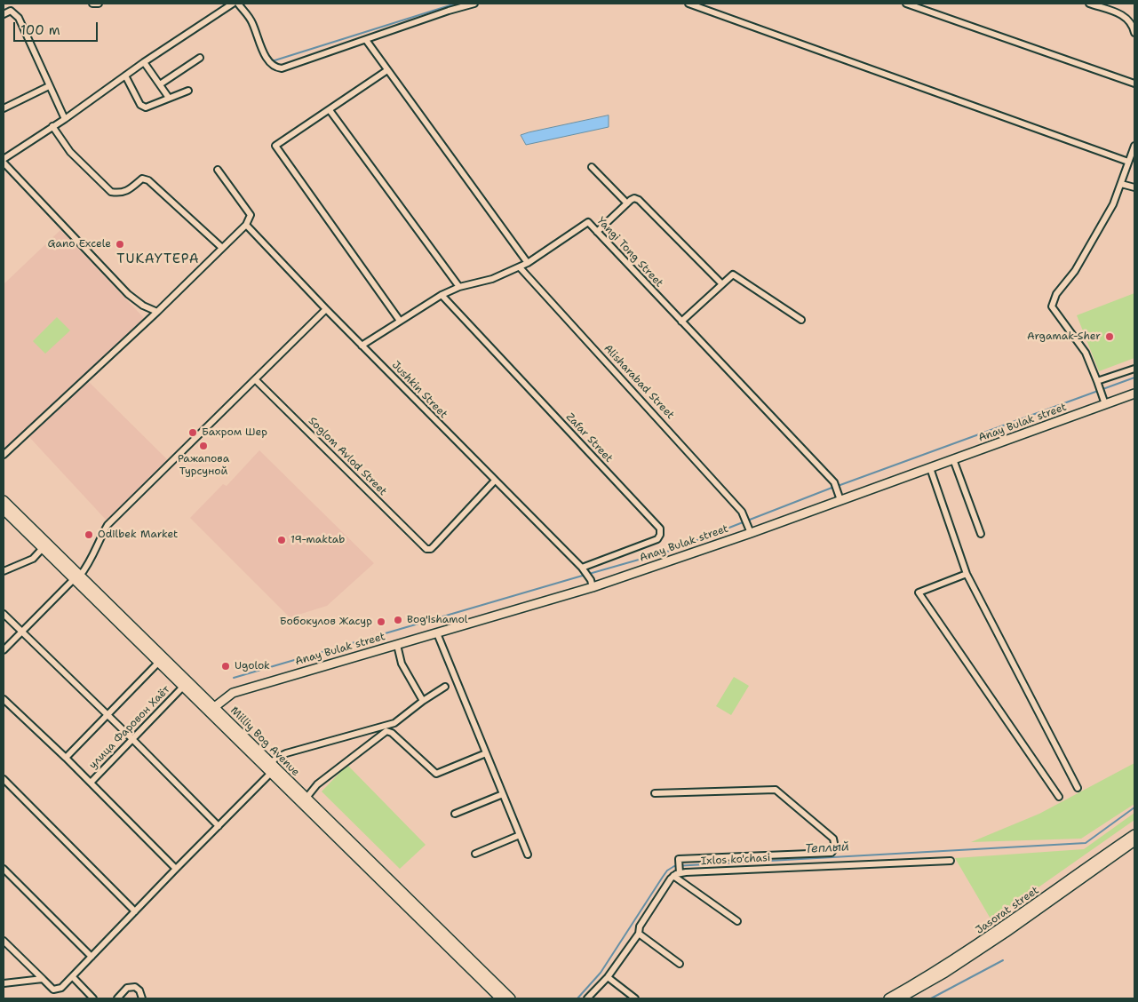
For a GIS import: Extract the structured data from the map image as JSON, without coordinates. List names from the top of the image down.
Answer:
{
  "streets": {
    "main road": ["Anay Bulak street", "Milliy Bog Avenue", "Jasorat street"],
    "street": [
      "Yangi Tong Street",
      "Alisharabad Street",
      "Jushkin Street",
      "Zafar Street",
      "Soglom Avlod Street",
      "улица Фаровон Хаёт",
      "Ixlos ko'chasi"
    ]
  },
  "crossings": [
    ["Yangi Tong Street", "Alisharabad Street"],
    ["Yangi Tong Street", "Jushkin Street"],
    ["Yangi Tong Street", "Anay Bulak street"],
    ["Yangi Tong Street", "Zafar Street"],
    ["Alisharabad Street", "Anay Bulak street"],
    ["Jushkin Street", "Anay Bulak street"],
    ["Jushkin Street", "Zafar Street"],
    ["Jushkin Street", "Soglom Avlod Street"],
    ["Anay Bulak street", "Milliy Bog Avenue"],
    ["улица Фаровон Хаёт", "Milliy Bog Avenue"]
  ],
  "districts": ["TUKAYTEPA"],
  "water": ["Теплый"],
  "places": [
    "Gano Excele",
    "Argamak-Sher",
    "Бахром Шер",
    "Ражапова Турсуной",
    "Odilbek Market",
    "19-maktab",
    "Bog'ishamol",
    "Бобокулов Жасур",
    "Ugolok"
  ],
  "scale_bar": "100 m"
}
